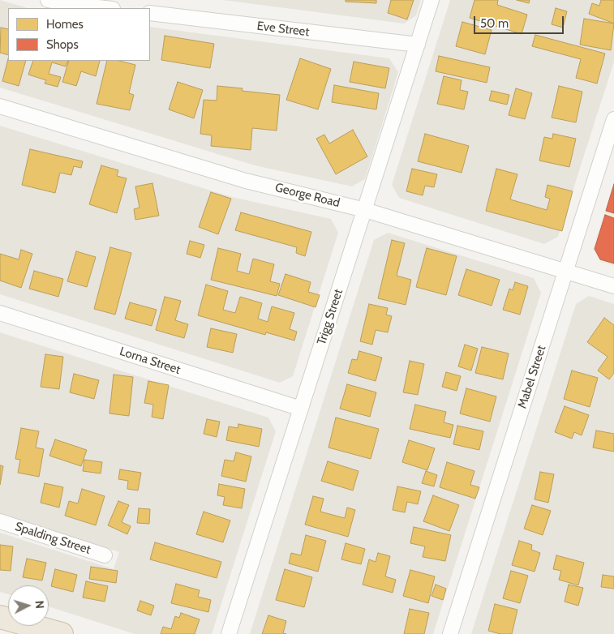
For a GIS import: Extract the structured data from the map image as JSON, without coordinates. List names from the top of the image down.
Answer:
{
  "streets": {
    "street": [
      "Eve Street",
      "George Road",
      "Trigg Street",
      "Lorna Street",
      "Mabel Street",
      "Spalding Street"
    ]
  },
  "crossings": [
    ["Eve Street", "Trigg Street"],
    ["George Road", "Trigg Street"],
    ["George Road", "Mabel Street"],
    ["Trigg Street", "Lorna Street"]
  ],
  "legend": ["Homes", "Shops"],
  "scale_bar": "50 m",
  "north": "right"
}
